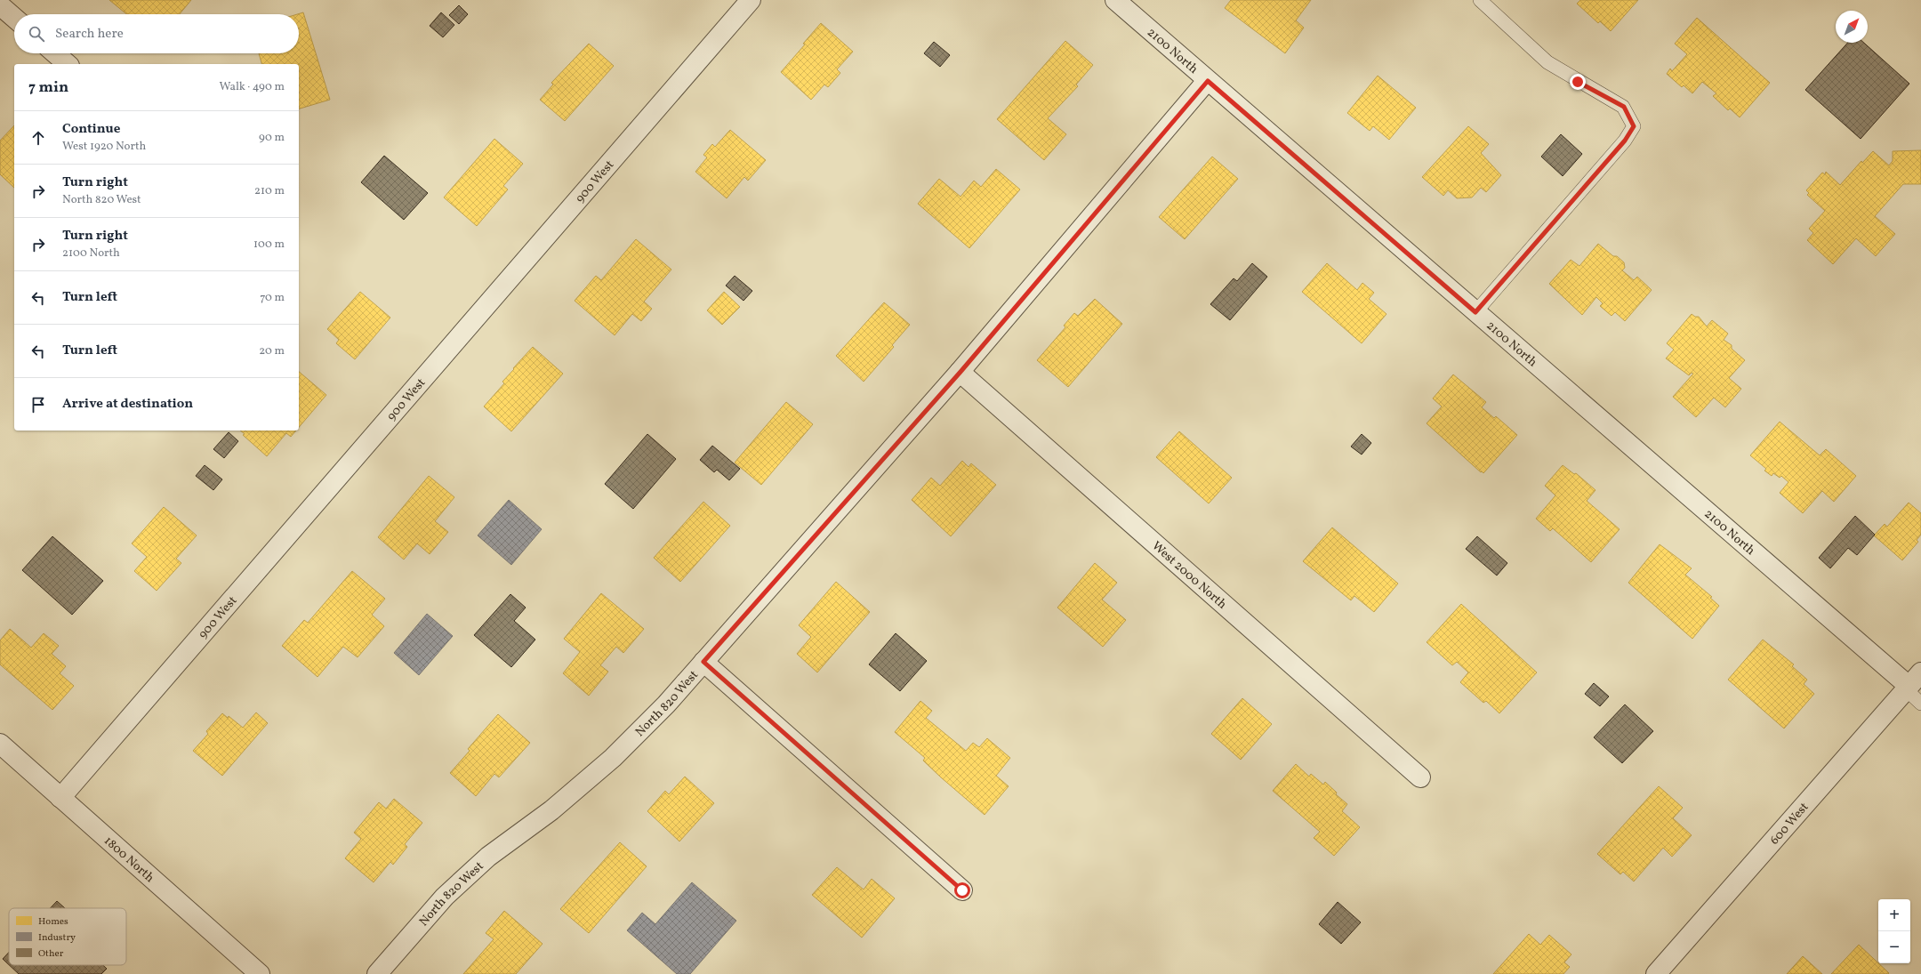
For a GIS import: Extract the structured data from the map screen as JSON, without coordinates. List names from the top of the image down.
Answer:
{
  "streets": {
    "street": [
      "2100 North",
      "900 West",
      "West 2000 North",
      "North 820 West",
      "600 West",
      "1800 North"
    ]
  },
  "crossings": [
    ["2100 North", "North 820 West"],
    ["2100 North", "600 West"],
    ["900 West", "1800 North"],
    ["West 2000 North", "North 820 West"]
  ],
  "legend": ["Homes", "Industry", "Other"],
  "north": "top right",
  "page": {
    "search": "Search here",
    "heading": ["7 min", "Walk · 490 m"],
    "list": [
      ["Continue", "West 1920 North", "90 m"],
      ["Turn right", "North 820 West", "210 m"],
      ["Turn right", "2100 North", "100 m"],
      ["Turn left", "70 m"],
      ["Turn left", "20 m"],
      "Arrive at destination"
    ],
    "map_buttons": ["+", "−"]
  }
}
